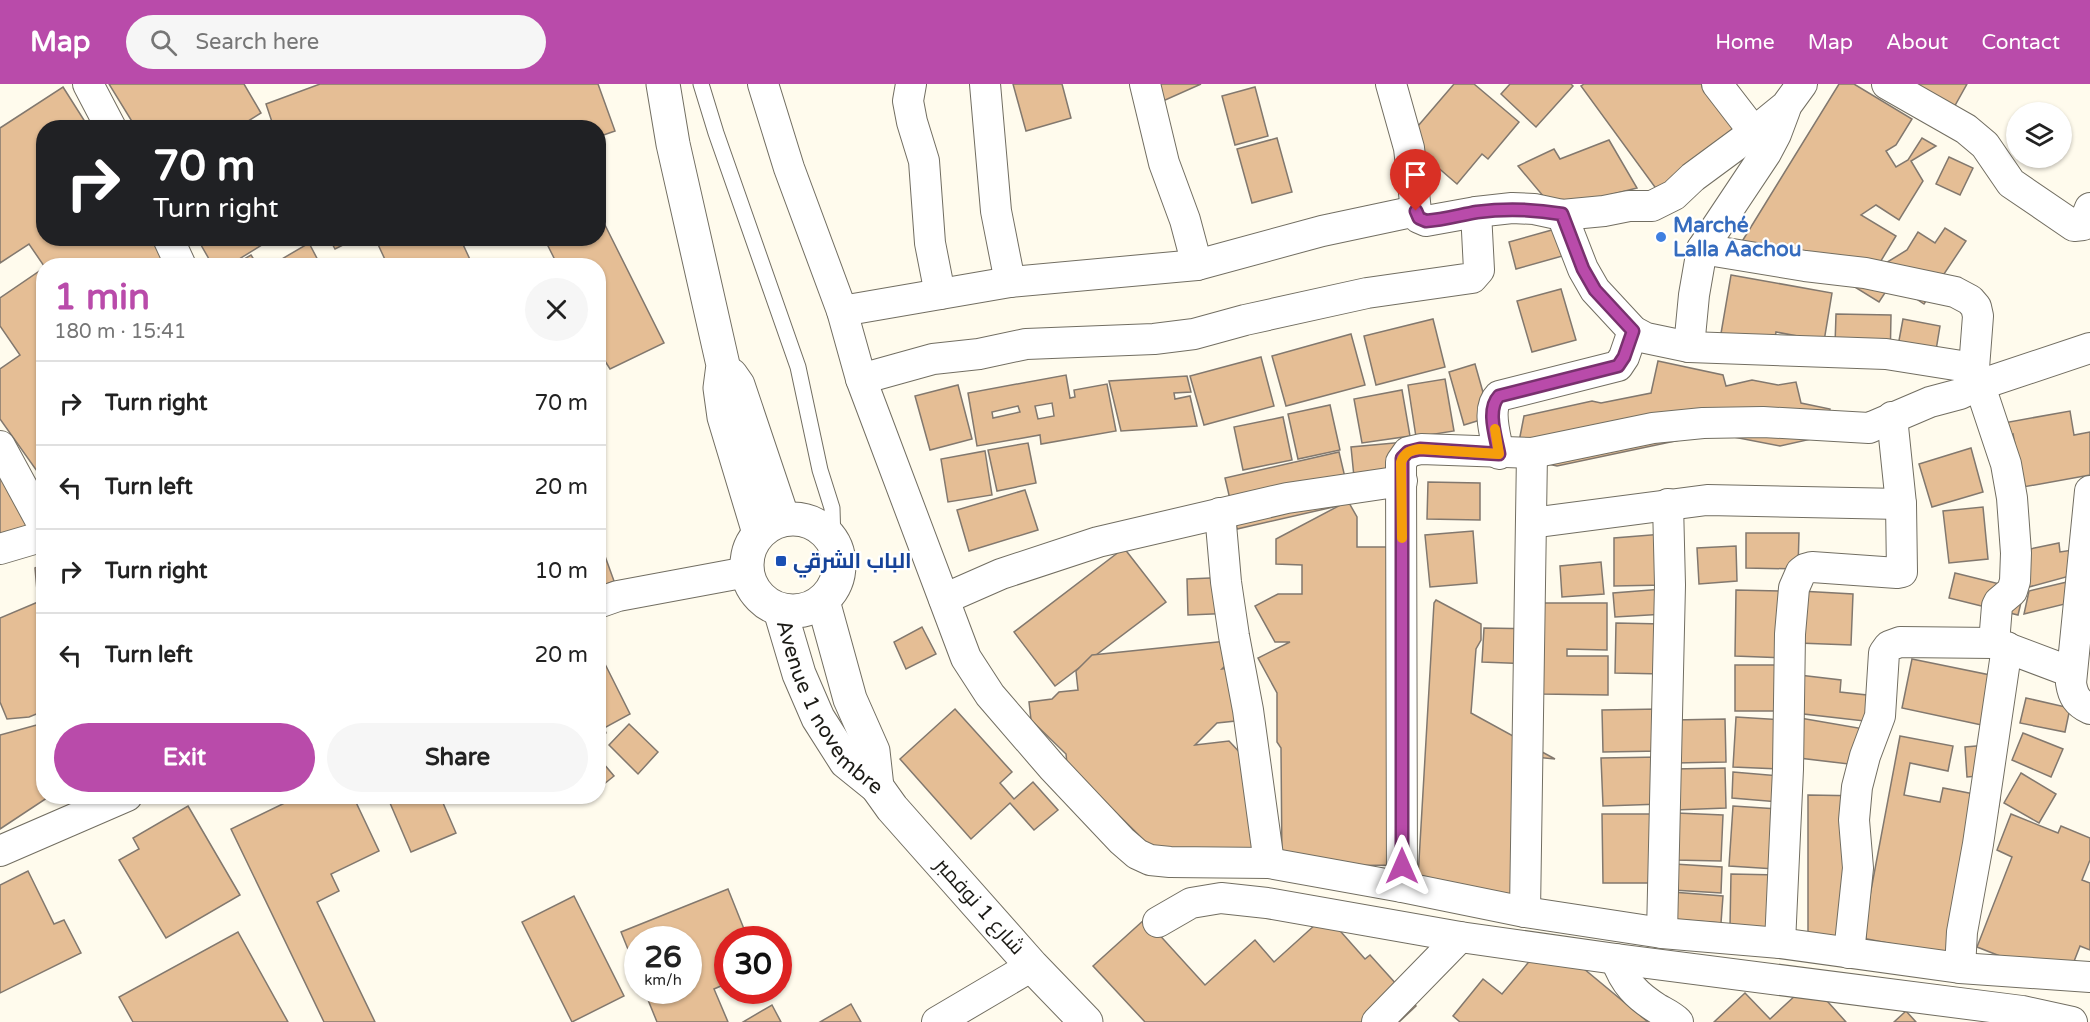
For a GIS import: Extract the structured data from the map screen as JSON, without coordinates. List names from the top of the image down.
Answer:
{
  "streets": {
    "main road": ["Avenue 1 novembre", "شارع 1 نوفمبر"]
  },
  "crossings": [
    ["Avenue 1 novembre", "شارع 1 نوفمبر"]
  ],
  "places": {
    "other": ["Marché Lalla Aachou"],
    "transit": ["الباب الشرقي"]
  },
  "page": {
    "header": "Map",
    "search": "Search here",
    "nav": [
      "Home",
      "Map",
      "About",
      "Contact"
    ],
    "turn": ["70 m", "Turn right"],
    "heading": ["1 min", "180 m · 15:41"],
    "list": [
      {
        "name": "Turn right",
        "value": "70 m"
      },
      {
        "name": "Turn left",
        "value": "20 m"
      },
      {
        "name": "Turn right",
        "value": "10 m"
      },
      {
        "name": "Turn left",
        "value": "20 m"
      }
    ],
    "buttons": ["Exit", "Share"],
    "speed": "26 km/h",
    "limit": "30"
  }
}
